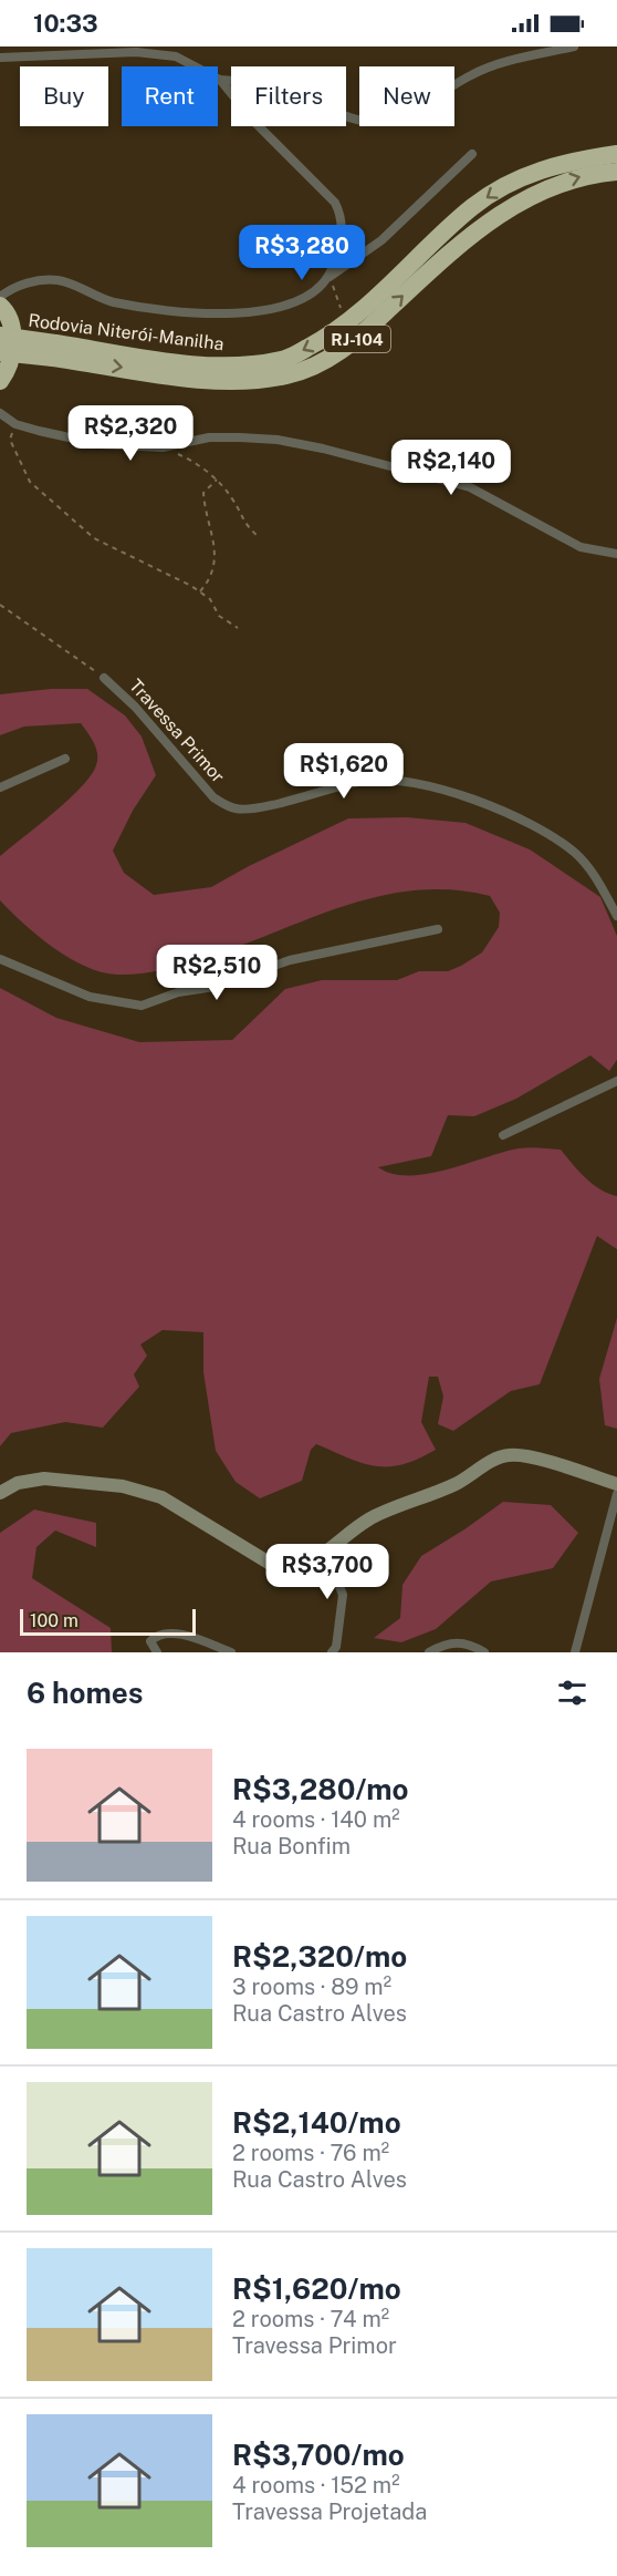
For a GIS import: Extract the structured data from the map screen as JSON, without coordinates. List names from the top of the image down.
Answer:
{
  "streets": {
    "highway": ["Rodovia Niterói-Manilha", "RJ-104"],
    "street": ["Travessa Primor"]
  },
  "scale_bar": "100 m",
  "page": {
    "status": "10:33",
    "chip": [
      "Buy",
      "Rent",
      "Filters",
      "New"
    ],
    "price": [
      "R$3,280",
      "R$2,320",
      "R$2,140",
      "R$1,620",
      "R$2,510",
      "R$3,700"
    ],
    "scale": "100 m",
    "heading": "6 homes",
    "list": [
      {
        "name": "R$3,280/mo",
        "note": "4 rooms · 140 m² · Rua Bonfim"
      },
      {
        "name": "R$2,320/mo",
        "note": "3 rooms · 89 m² · Rua Castro Alves"
      },
      {
        "name": "R$2,140/mo",
        "note": "2 rooms · 76 m² · Rua Castro Alves"
      },
      {
        "name": "R$1,620/mo",
        "note": "2 rooms · 74 m² · Travessa Primor"
      },
      {
        "name": "R$3,700/mo",
        "note": "4 rooms · 152 m² · Travessa Projetada"
      }
    ]
  }
}
